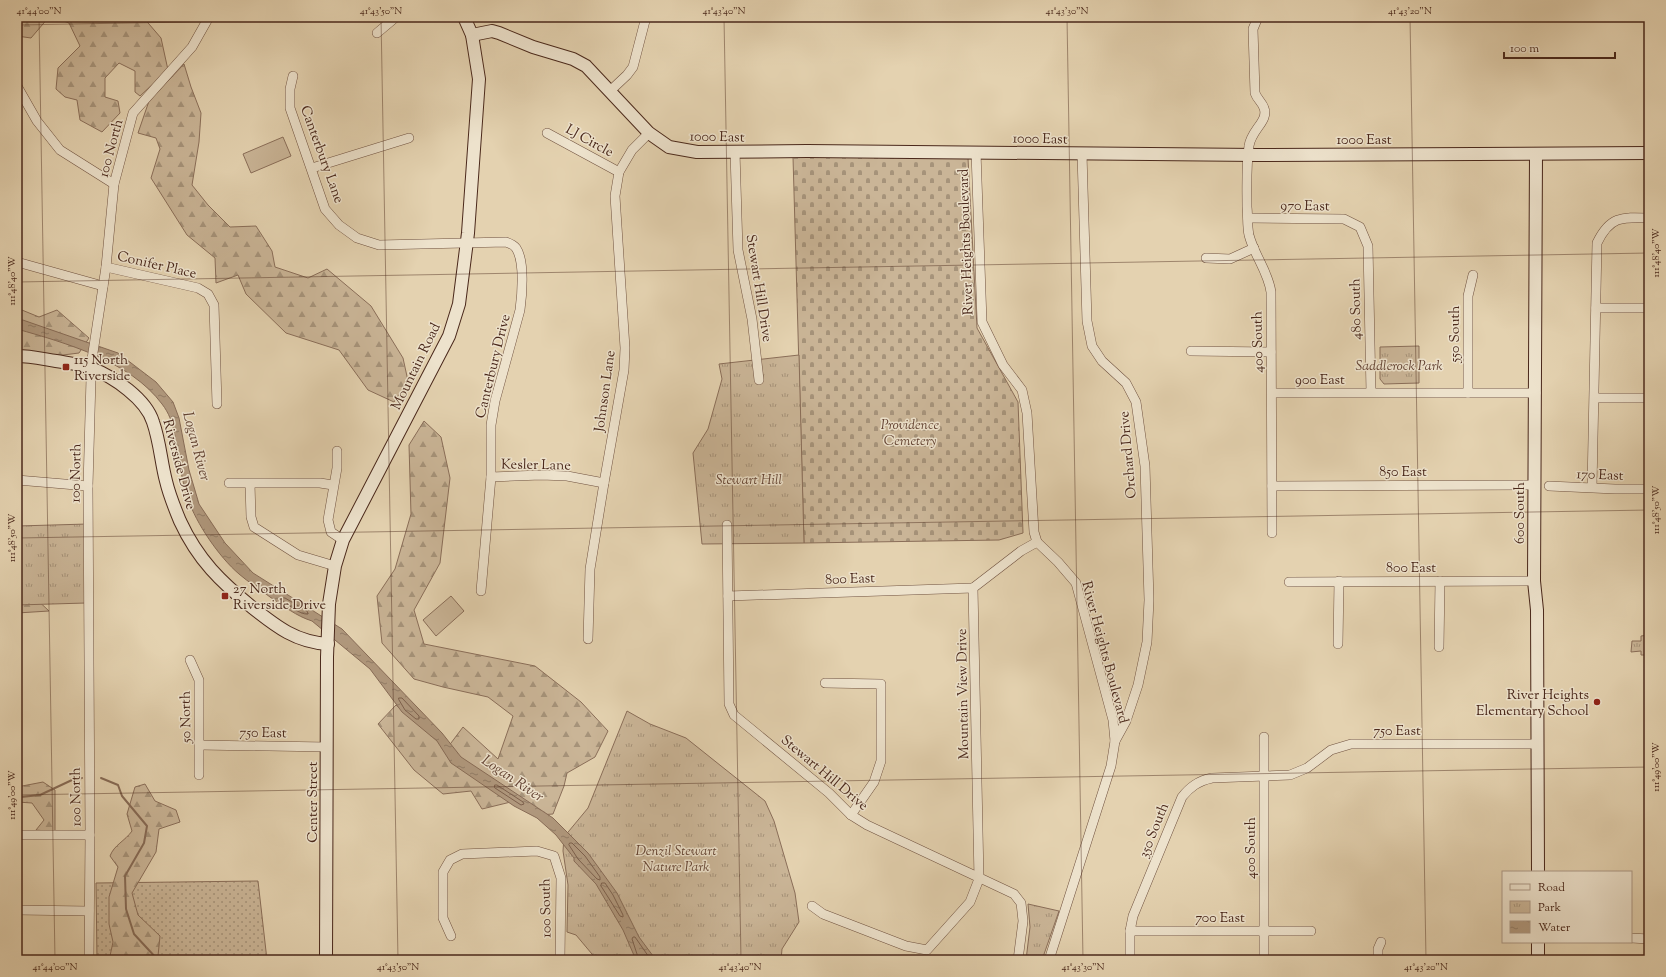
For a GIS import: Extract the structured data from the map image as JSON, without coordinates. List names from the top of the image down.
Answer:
{
  "streets": {
    "street": [
      "1000 East",
      "LJ Circle",
      "100 North",
      "Canterbury Lane",
      "970 East",
      "River Heights Boulevard",
      "Conifer Place",
      "Stewart Hill Drive",
      "480 South",
      "550 South",
      "400 South",
      "Mountain Road",
      "Canterbury Drive",
      "900 East",
      "Johnson Lane",
      "Orchard Drive",
      "Riverside Drive",
      "Kesler Lane",
      "850 East",
      "170 East",
      "600 South",
      "800 East",
      "Mountain View Drive",
      "50 North",
      "750 East",
      "Center Street",
      "350 South",
      "100 South",
      "700 East"
    ]
  },
  "crossings": [
    ["1000 East", "River Heights Boulevard"],
    ["1000 East", "Stewart Hill Drive"],
    ["1000 East", "400 South"],
    ["1000 East", "Mountain Road"],
    ["1000 East", "Johnson Lane"],
    ["1000 East", "Orchard Drive"],
    ["1000 East", "600 South"],
    ["LJ Circle", "Johnson Lane"],
    ["100 North", "Conifer Place"],
    ["100 North", "Riverside Drive"],
    ["Canterbury Lane", "Mountain Road"],
    ["Canterbury Lane", "Canterbury Drive"],
    ["970 East", "480 South"],
    ["970 East", "400 South"],
    ["River Heights Boulevard", "Orchard Drive"],
    ["Stewart Hill Drive", "800 East"],
    ["Stewart Hill Drive", "Mountain View Drive"],
    ["480 South", "900 East"],
    ["550 South", "900 East"],
    ["400 South", "900 East"],
    ["400 South", "850 East"],
    ["400 South", "750 East"],
    ["400 South", "350 South"],
    ["400 South", "700 East"],
    ["Mountain Road", "Canterbury Drive"],
    ["Mountain Road", "Riverside Drive"],
    ["Mountain Road", "Center Street"],
    ["Canterbury Drive", "Kesler Lane"],
    ["900 East", "600 South"],
    ["Johnson Lane", "Kesler Lane"],
    ["Riverside Drive", "Center Street"],
    ["850 East", "600 South"],
    ["600 South", "800 East"],
    ["600 South", "750 East"],
    ["800 East", "Mountain View Drive"],
    ["50 North", "750 East"],
    ["750 East", "Center Street"],
    ["750 East", "350 South"],
    ["350 South", "700 East"]
  ],
  "water": ["Logan River"],
  "parks": [
    "Saddlerock Park",
    "Providence Cemetery",
    "Stewart Hill",
    "Denzil Stewart Nature Park"
  ],
  "places": {
    "transit": ["115 North Riverside", "27 North Riverside Drive"],
    "other": ["River Heights Elementary School"]
  },
  "legend": ["Road", "Park", "Water"],
  "scale_bar": "100 m",
  "coordinates": [
    "41°44'00\"N",
    "41°43'50\"N",
    "41°43'40\"N",
    "41°43'30\"N",
    "41°43'20\"N",
    "111°48'40\"W",
    "111°48'50\"W",
    "111°49'00\"W"
  ]
}
